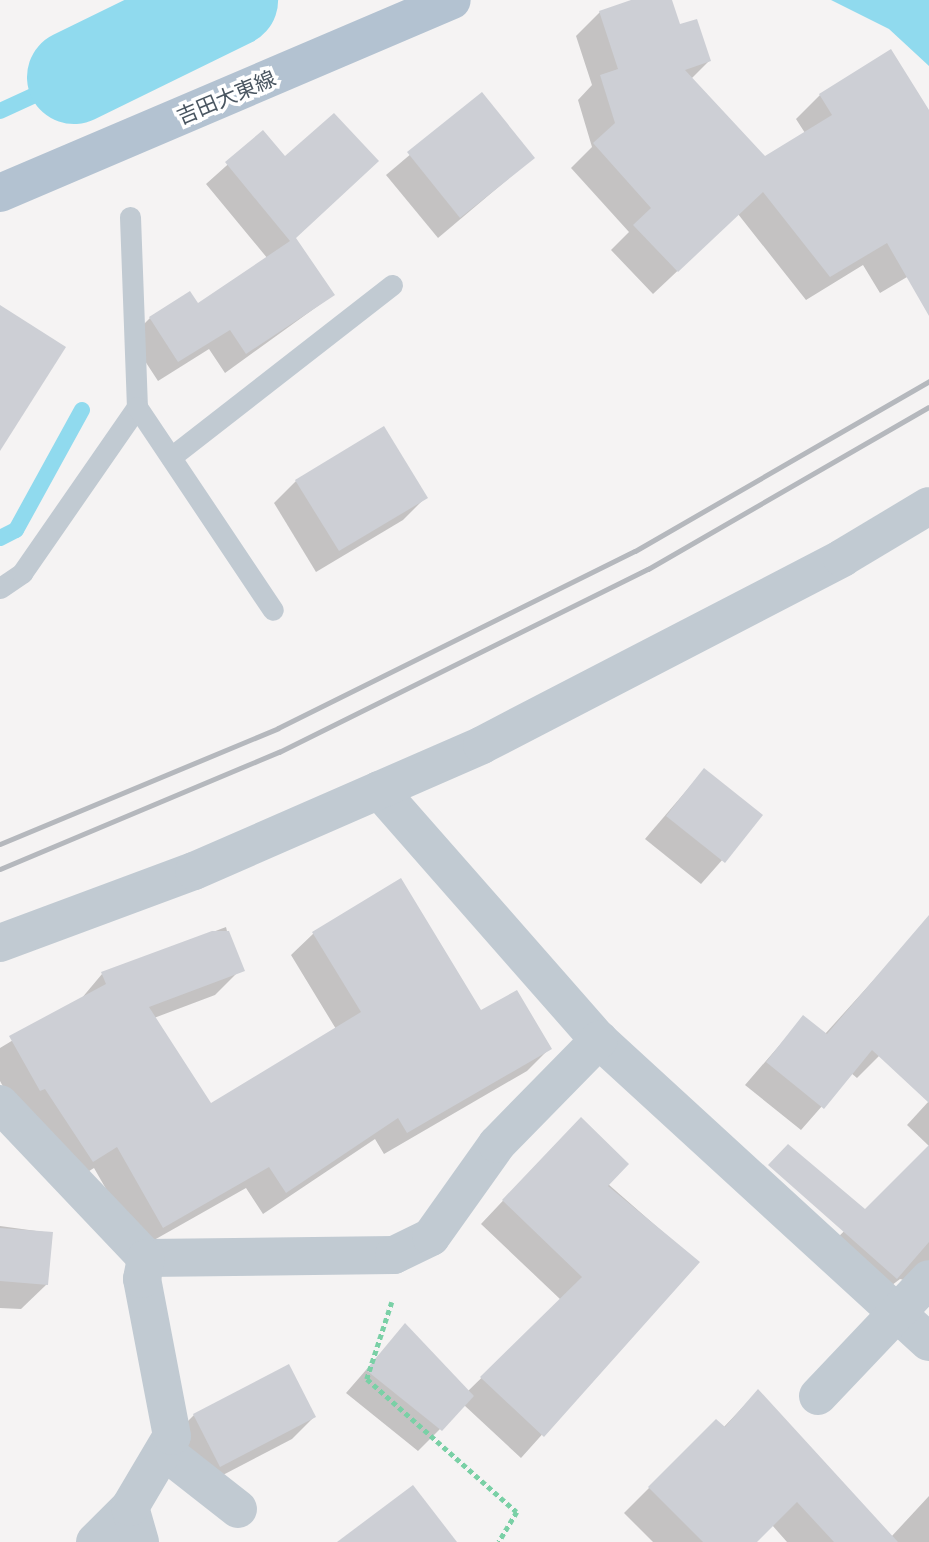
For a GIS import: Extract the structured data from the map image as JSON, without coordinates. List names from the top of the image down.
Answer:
{
  "streets": {
    "main road": ["吉田大東線"]
  }
}
